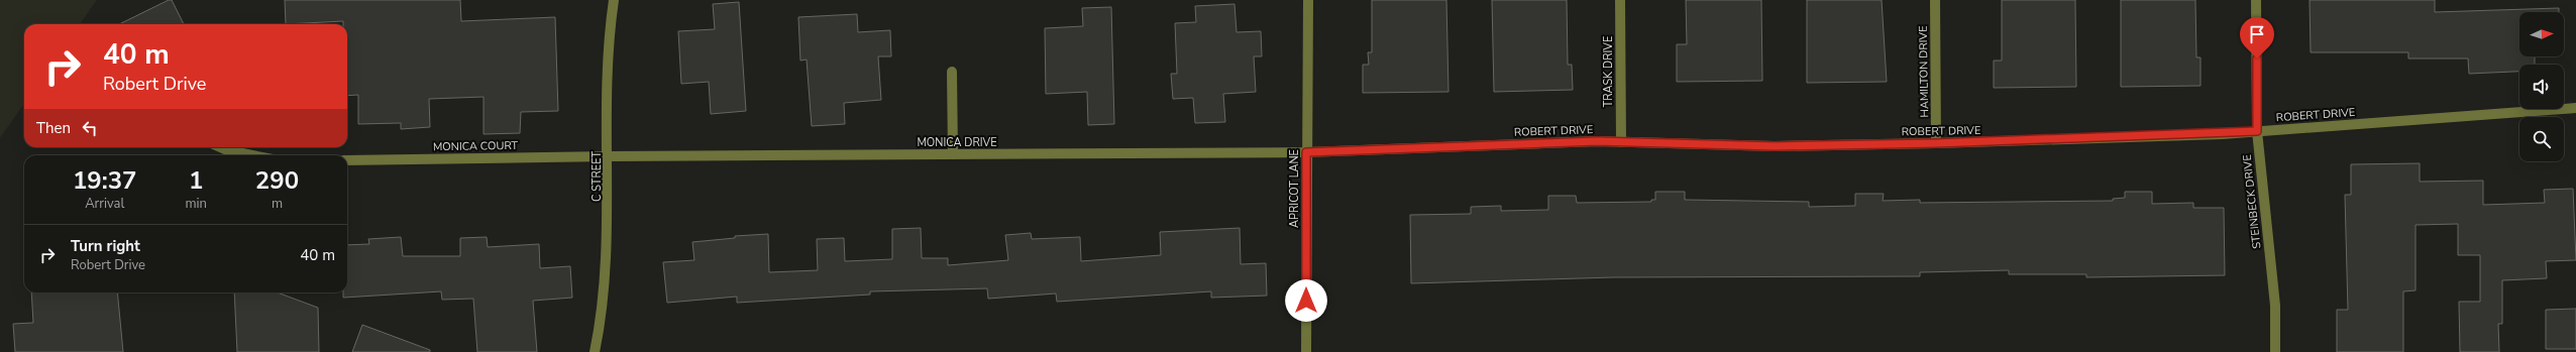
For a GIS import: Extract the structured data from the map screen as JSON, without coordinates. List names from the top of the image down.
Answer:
{
  "streets": {
    "street": [
      "TRASK DRIVE",
      "HAMILTON DRIVE",
      "ROBERT DRIVE",
      "MONICA DRIVE",
      "MONICA COURT",
      "C STREET",
      "APRICOT LANE",
      "STEINBECK DRIVE"
    ]
  },
  "crossings": [
    ["TRASK DRIVE", "ROBERT DRIVE"],
    ["HAMILTON DRIVE", "ROBERT DRIVE"],
    ["ROBERT DRIVE", "MONICA DRIVE"],
    ["ROBERT DRIVE", "APRICOT LANE"],
    ["ROBERT DRIVE", "STEINBECK DRIVE"],
    ["MONICA DRIVE", "MONICA COURT"],
    ["MONICA DRIVE", "C STREET"],
    ["MONICA DRIVE", "APRICOT LANE"],
    ["MONICA COURT", "C STREET"]
  ],
  "north": "right",
  "page": {
    "turn": ["40 m", "Robert Drive"],
    "then": "Then",
    "eta": [
      "19:37",
      "Arrival",
      "1",
      "min",
      "290",
      "m"
    ],
    "list": [
      {
        "name": "Turn right",
        "note": "Robert Drive",
        "value": "40 m"
      }
    ]
  }
}
